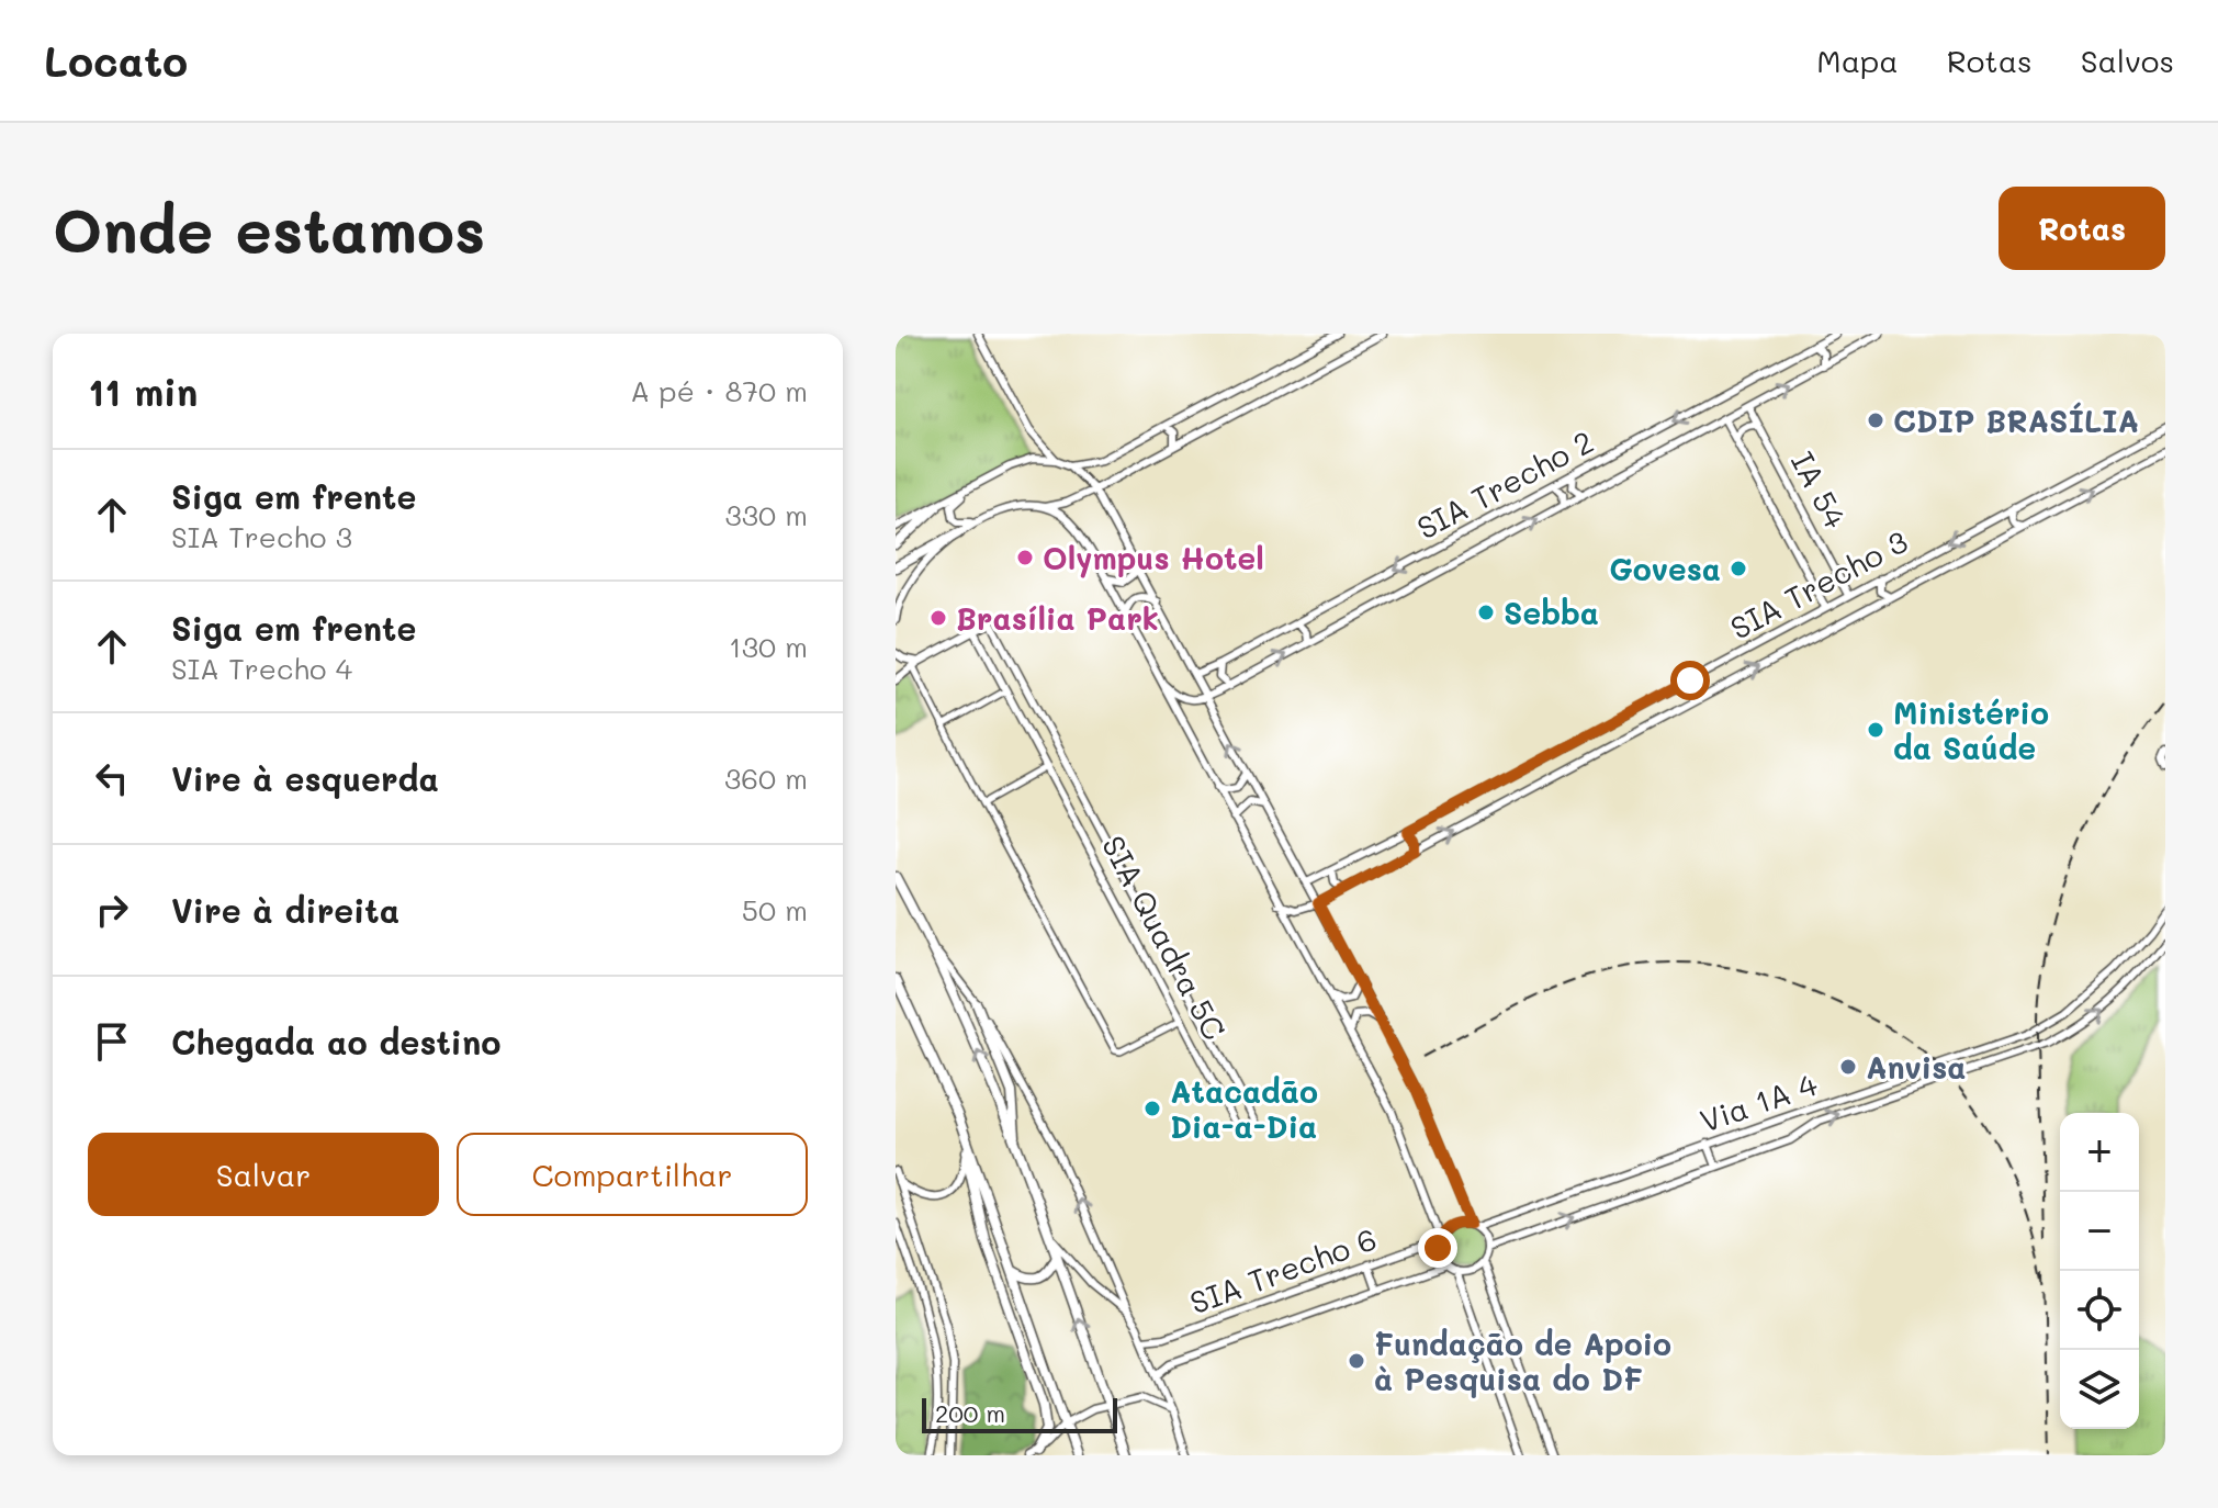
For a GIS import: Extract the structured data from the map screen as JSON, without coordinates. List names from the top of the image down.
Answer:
{
  "streets": {
    "main road": [
      "SIA Trecho 2",
      "IA 54",
      "SIA Trecho 3",
      "SIA Quadra 5C",
      "Via 1A 4",
      "SIA Trecho 6"
    ]
  },
  "crossings": [
    ["IA 54", "SIA Trecho 3"],
    ["Via 1A 4", "SIA Trecho 6"]
  ],
  "places": [
    "CDIP BRASÍLIA",
    "Olympus Hotel",
    "Govesa",
    "Sebba",
    "Brasília Park",
    "Ministério da Saúde",
    "Anvisa",
    "Atacadão Dia-a-Dia",
    "Fundação de Apoio à Pesquisa do DF"
  ],
  "scale_bar": "200 m",
  "page": {
    "header": "Locato",
    "nav": ["Mapa", "Rotas", "Salvos"],
    "buttons": [
      "Rotas",
      ["Salvar", "Compartilhar"]
    ],
    "title": "Onde estamos",
    "heading": ["11 min", "A pé · 870 m"],
    "list": [
      ["Siga em frente", "SIA Trecho 3", "330 m"],
      ["Siga em frente", "SIA Trecho 4", "130 m"],
      ["Vire à esquerda", "360 m"],
      ["Vire à direita", "50 m"],
      "Chegada ao destino"
    ],
    "map_buttons": ["+", "−"],
    "scale": "200 m"
  }
}
